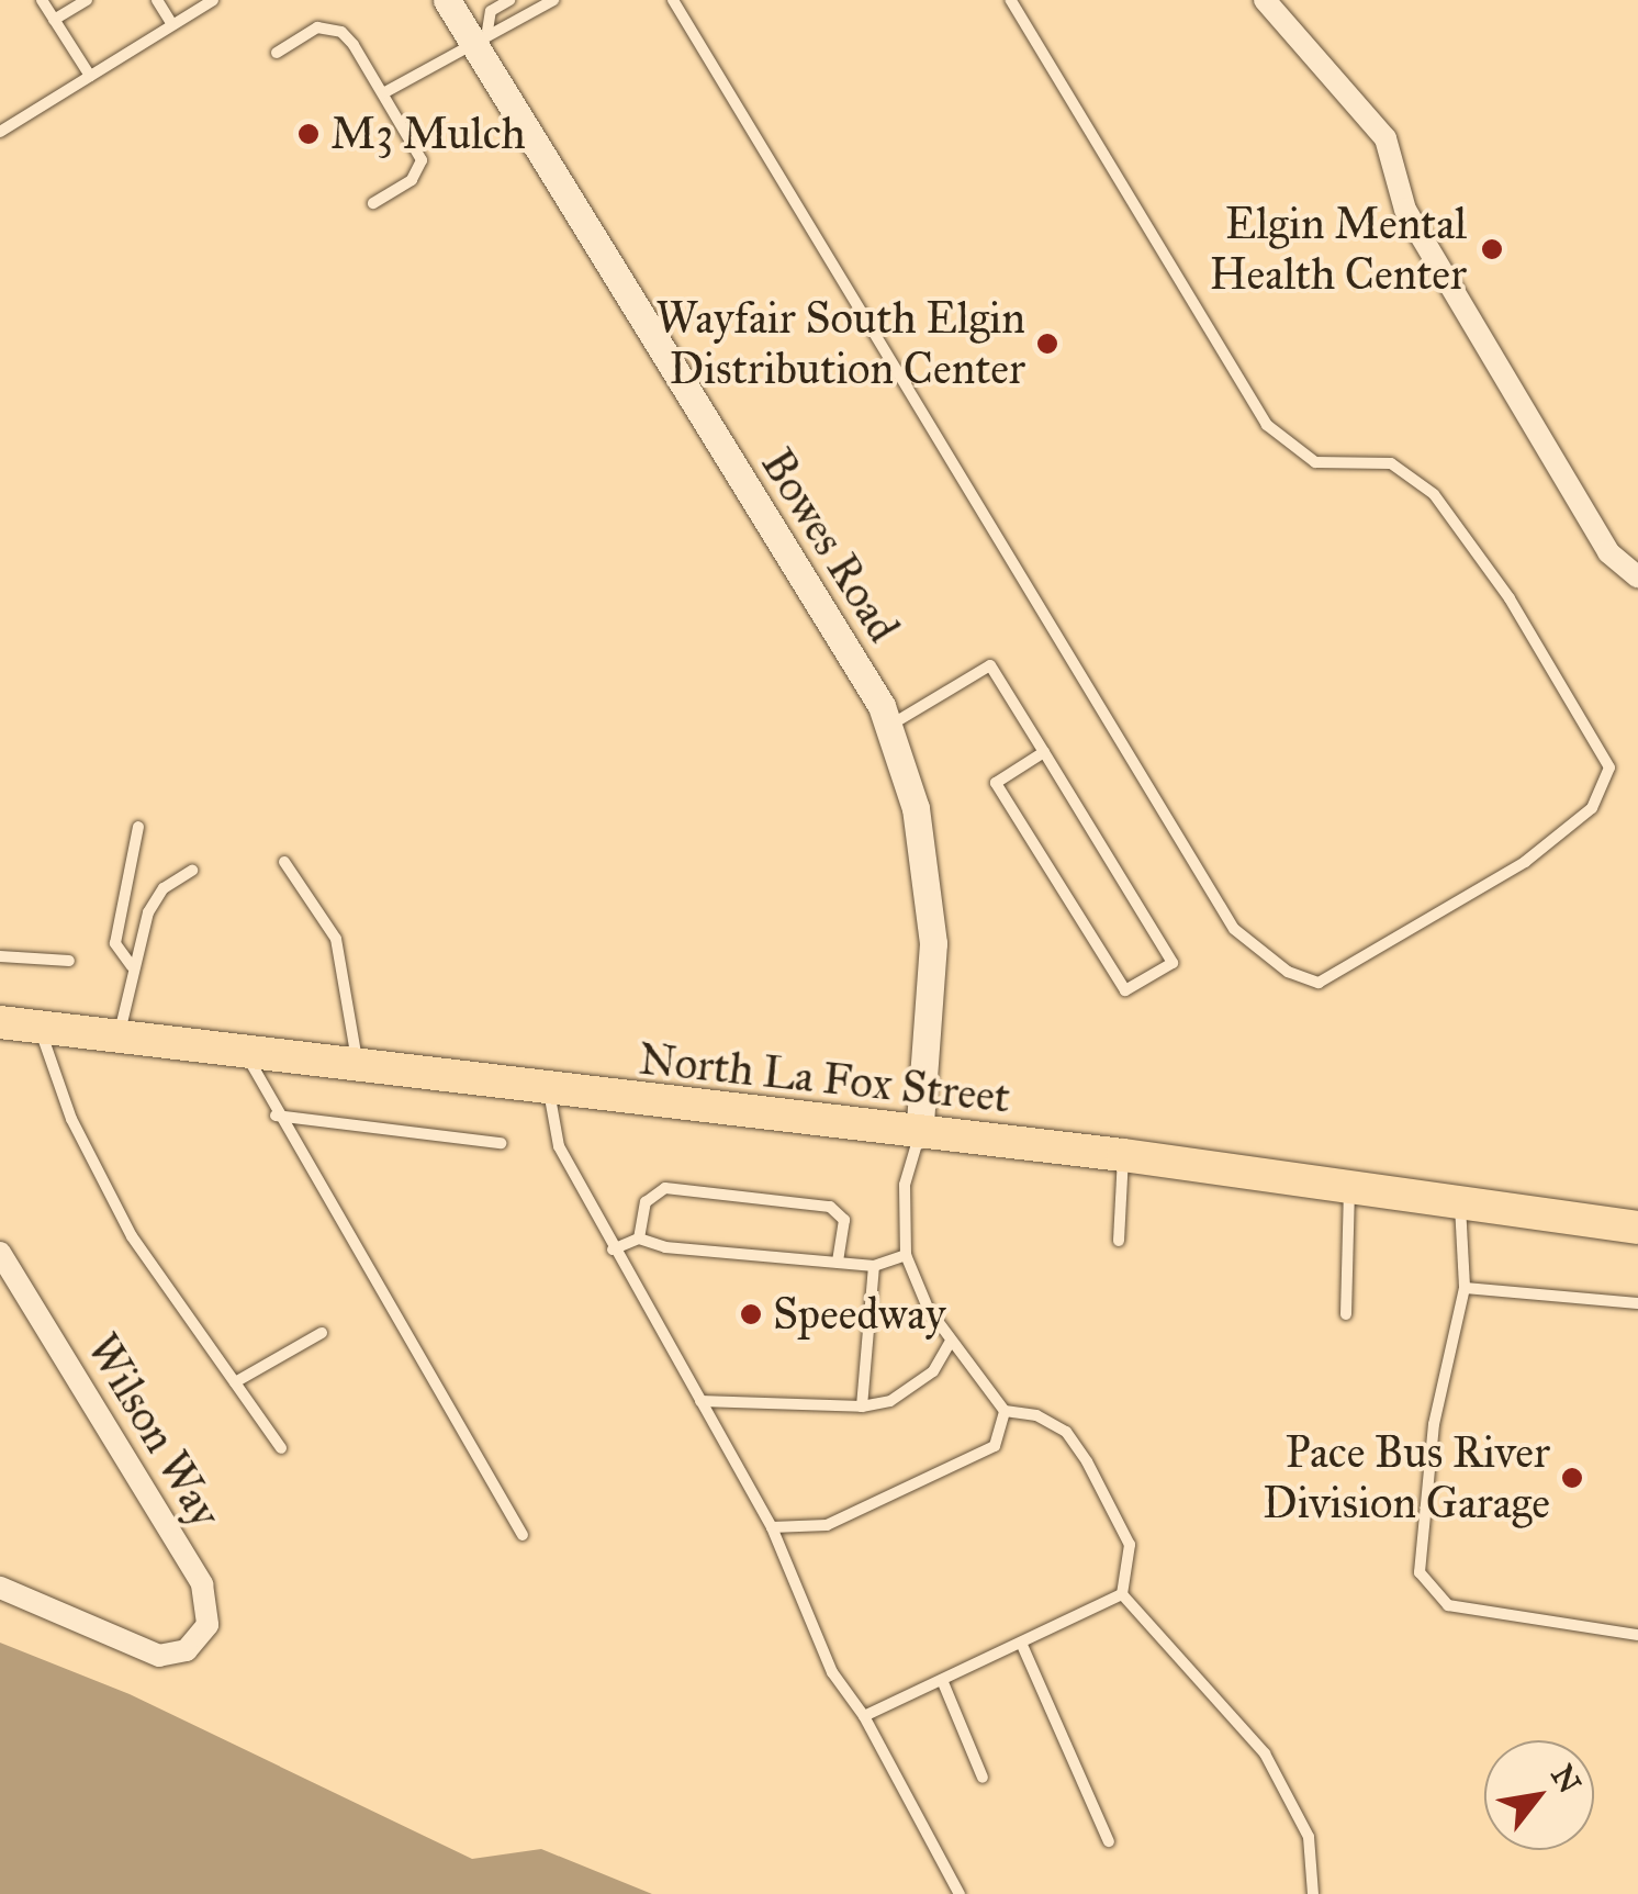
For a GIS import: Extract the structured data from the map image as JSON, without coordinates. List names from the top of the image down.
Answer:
{
  "streets": {
    "main road": ["North La Fox Street"],
    "street": ["Bowes Road", "Wilson Way"]
  },
  "crossings": [
    ["Bowes Road", "North La Fox Street"]
  ],
  "places": [
    "M3 Mulch",
    "Elgin Mental Health Center",
    "Wayfair South Elgin Distribution Center",
    "Speedway",
    "Pace Bus River Division Garage"
  ],
  "north": "top right"
}
